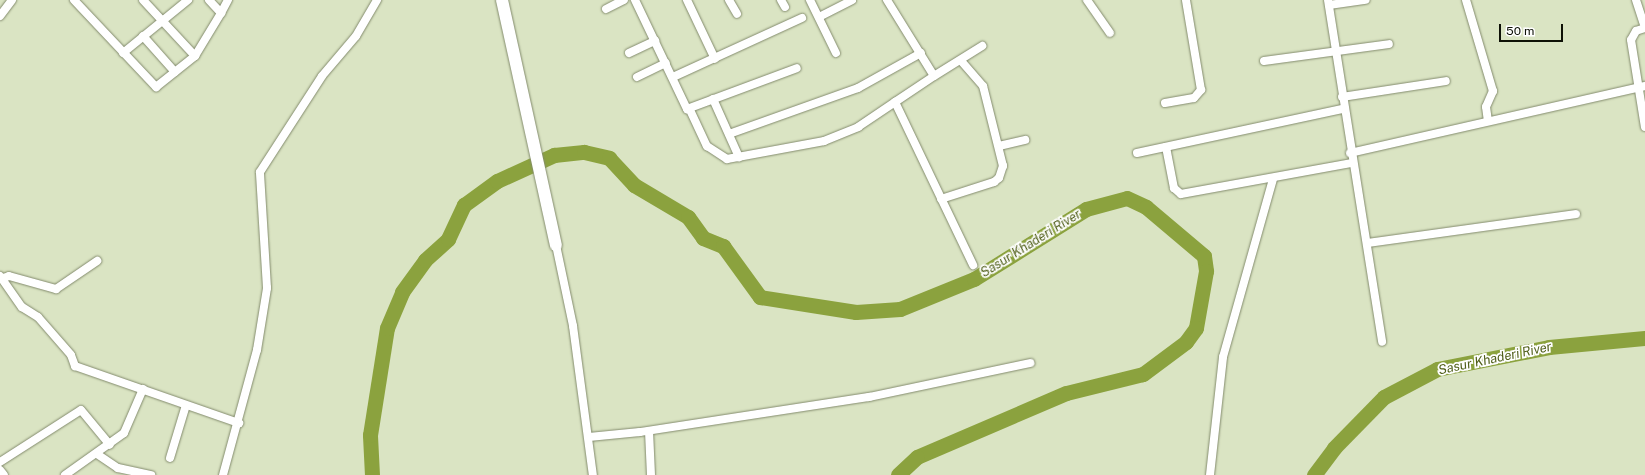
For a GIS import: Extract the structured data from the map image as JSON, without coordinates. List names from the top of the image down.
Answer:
{
  "water": ["Sasur Khaderi River"],
  "scale_bar": "50 m"
}
